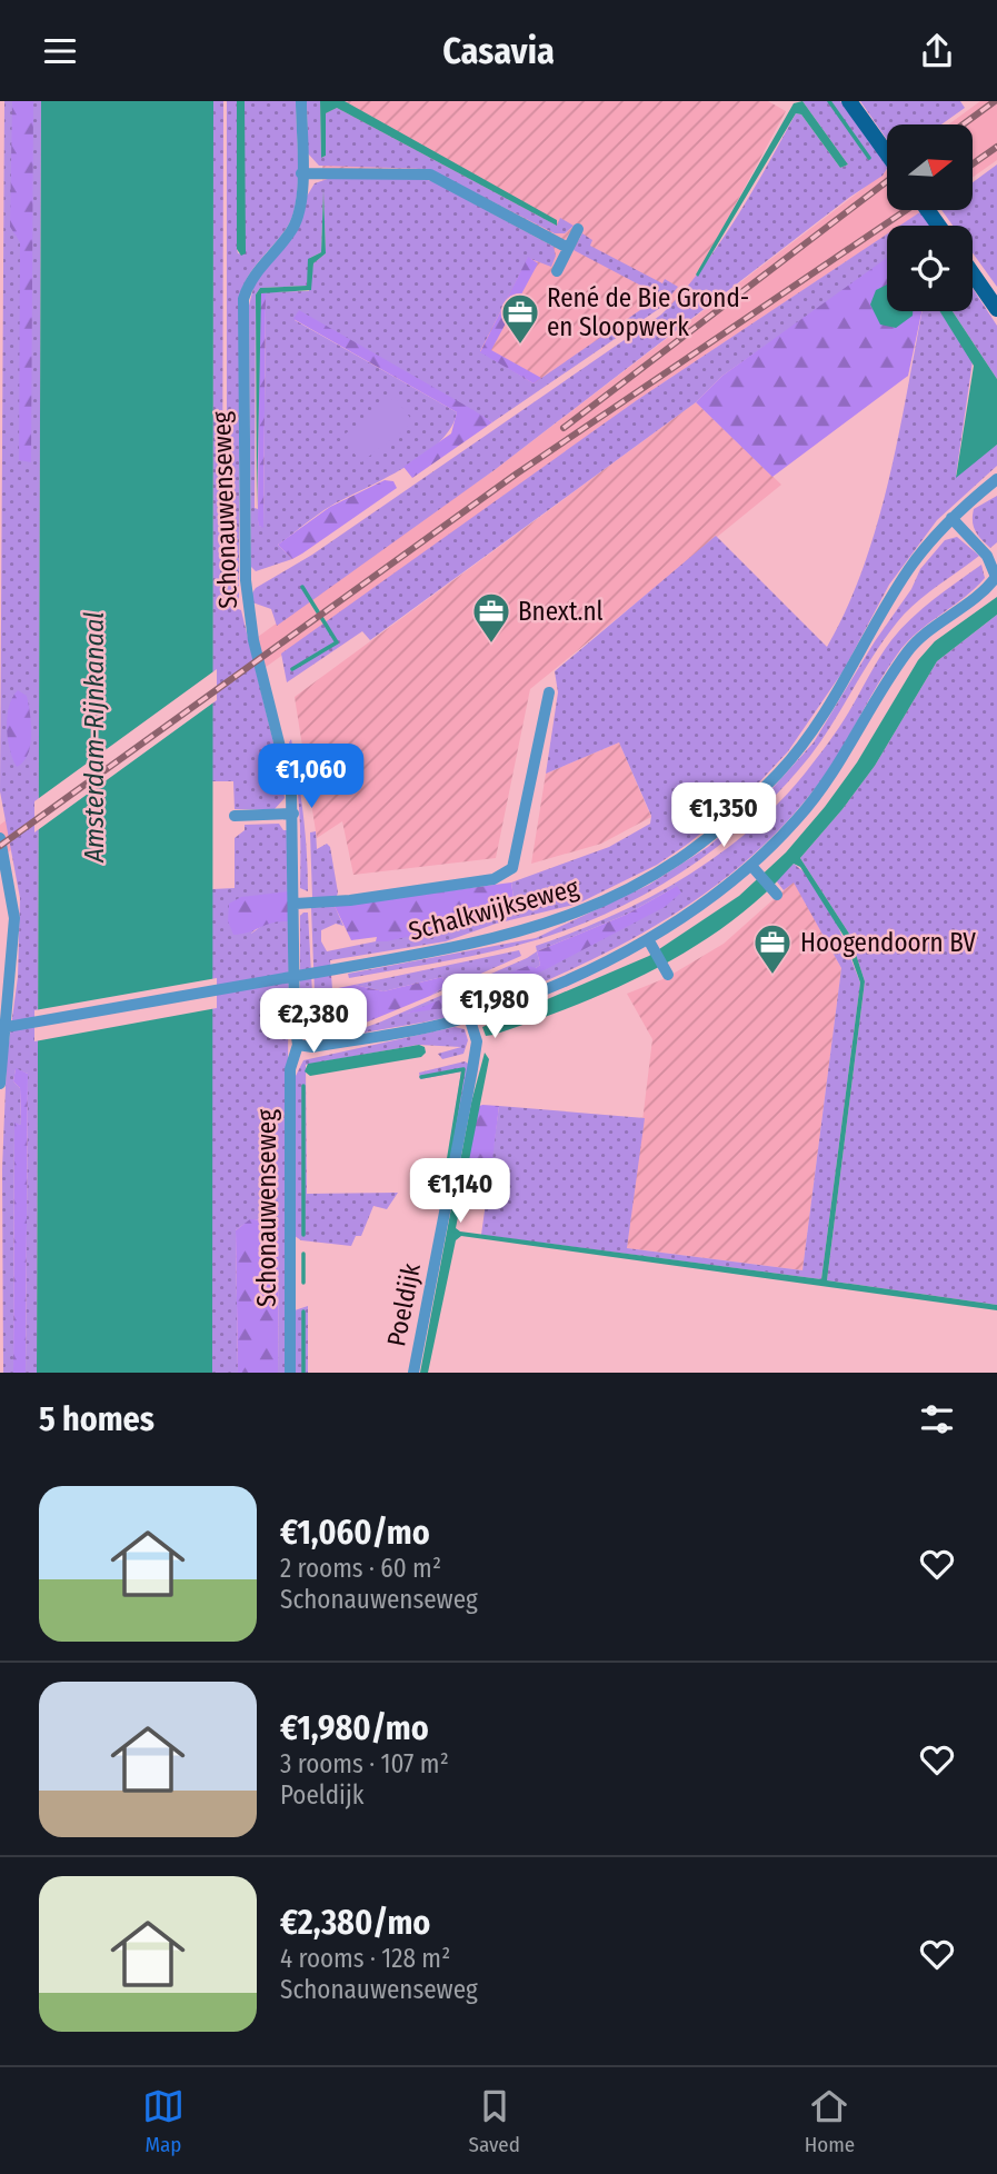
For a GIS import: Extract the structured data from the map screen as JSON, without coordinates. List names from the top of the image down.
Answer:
{
  "streets": {
    "street": ["Schonauwenseweg", "Schalkwijkseweg", "Poeldijk"]
  },
  "water": ["Amsterdam-Rijnkanaal"],
  "places": {
    "office": ["René de Bie Grond- en Sloopwerk", "Bnext.nl", "Hoogendoorn BV"]
  },
  "north": "right",
  "page": {
    "header": "Casavia",
    "price": [
      "€1,060",
      "€1,350",
      "€1,980",
      "€2,380",
      "€1,140"
    ],
    "heading": "5 homes",
    "list": [
      {
        "name": "€1,060/mo",
        "note": "2 rooms · 60 m² · Schonauwenseweg"
      },
      {
        "name": "€1,980/mo",
        "note": "3 rooms · 107 m² · Poeldijk"
      },
      {
        "name": "€2,380/mo",
        "note": "4 rooms · 128 m² · Schonauwenseweg"
      }
    ],
    "tabs": ["Map", "Saved", "Home"]
  }
}
